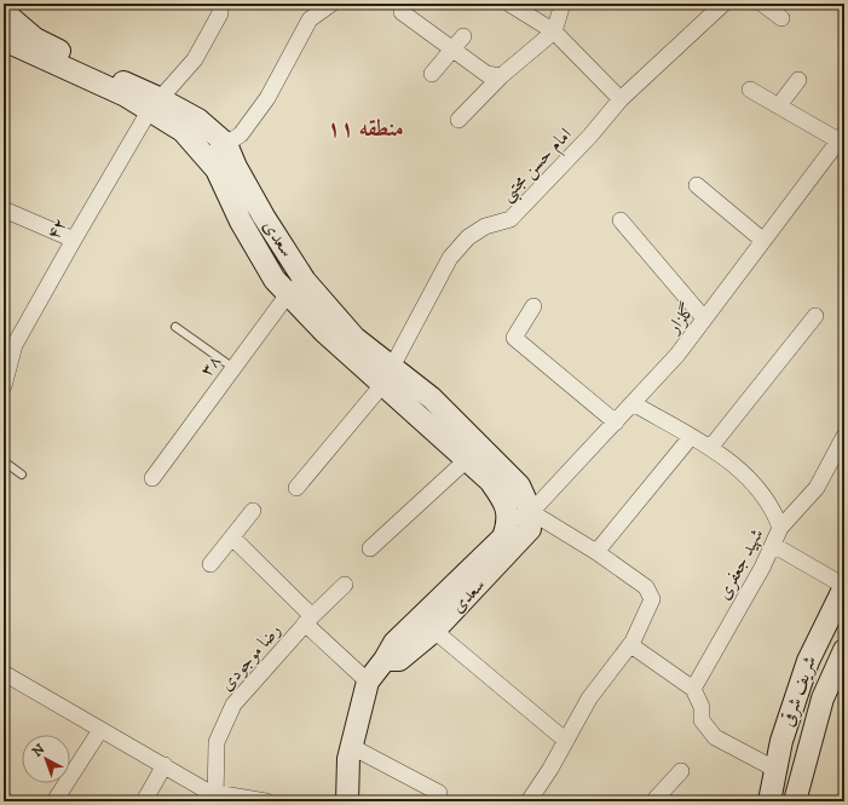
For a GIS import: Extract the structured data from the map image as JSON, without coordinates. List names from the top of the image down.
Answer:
{
  "streets": {
    "street": [
      "امام حسن مجتبی",
      "۴۲",
      "سعدی",
      "گلزار",
      "۳۸",
      "شهید جعفری",
      "رضا موجودی",
      "شریف شرقی"
    ]
  },
  "crossings": [
    ["امام حسن مجتبی", "سعدی"],
    ["۴۲", "سعدی"],
    ["سعدی", "گلزار"],
    ["سعدی", "۳۸"],
    ["گلزار", "شهید جعفری"]
  ],
  "districts": ["منطقه ۱۱"],
  "north": "top left"
}
